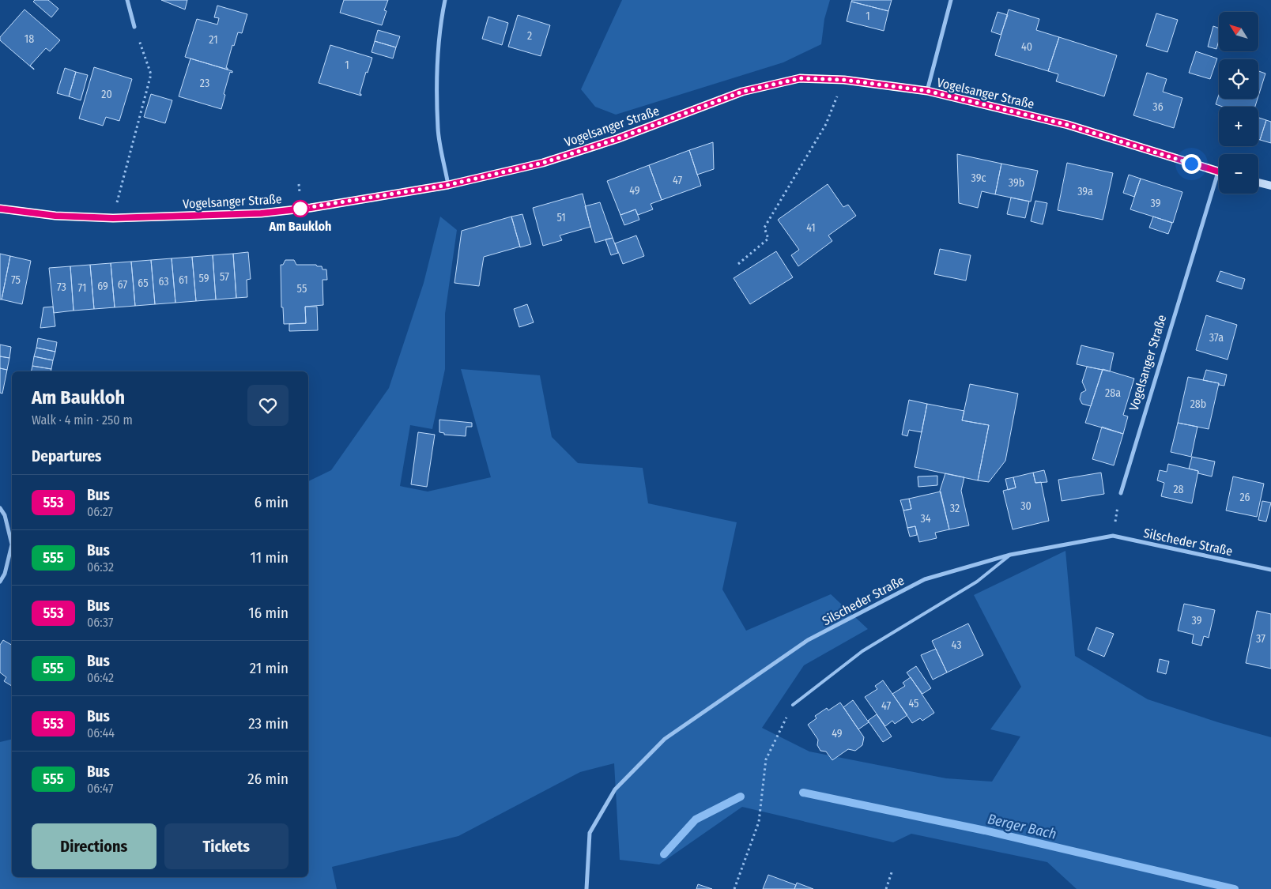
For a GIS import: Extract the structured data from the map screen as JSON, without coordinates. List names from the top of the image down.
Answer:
{
  "streets": {
    "street": ["Vogelsanger Straße", "Silscheder Straße"]
  },
  "water": ["Berger Bach"],
  "places": ["Am Baukloh"],
  "lines": ["bus line 553"],
  "house_numbers": [
    "1",
    "2",
    "18",
    "21",
    "40",
    "1",
    "23",
    "20",
    "36",
    "39c",
    "47",
    "39b",
    "49",
    "39a",
    "39",
    "51",
    "41",
    "57",
    "59",
    "75",
    "61",
    "63",
    "65",
    "67",
    "69",
    "73",
    "71",
    "55",
    "37a",
    "28a",
    "28b",
    "28",
    "26",
    "30",
    "32",
    "34",
    "39",
    "37",
    "43",
    "45",
    "47",
    "49"
  ],
  "north": "top left",
  "page": {
    "map_buttons": ["+", "−"],
    "heading": [
      ["Am Baukloh", "Walk · 4 min · 250 m"],
      "Departures"
    ],
    "list": [
      {
        "mark": "553",
        "name": "Bus",
        "note": "06:27",
        "value": "6 min"
      },
      {
        "mark": "555",
        "name": "Bus",
        "note": "06:32",
        "value": "11 min"
      },
      {
        "mark": "553",
        "name": "Bus",
        "note": "06:37",
        "value": "16 min"
      },
      {
        "mark": "555",
        "name": "Bus",
        "note": "06:42",
        "value": "21 min"
      },
      {
        "mark": "553",
        "name": "Bus",
        "note": "06:44",
        "value": "23 min"
      },
      {
        "mark": "555",
        "name": "Bus",
        "note": "06:47",
        "value": "26 min"
      }
    ],
    "buttons": ["Directions", "Tickets"]
  }
}
